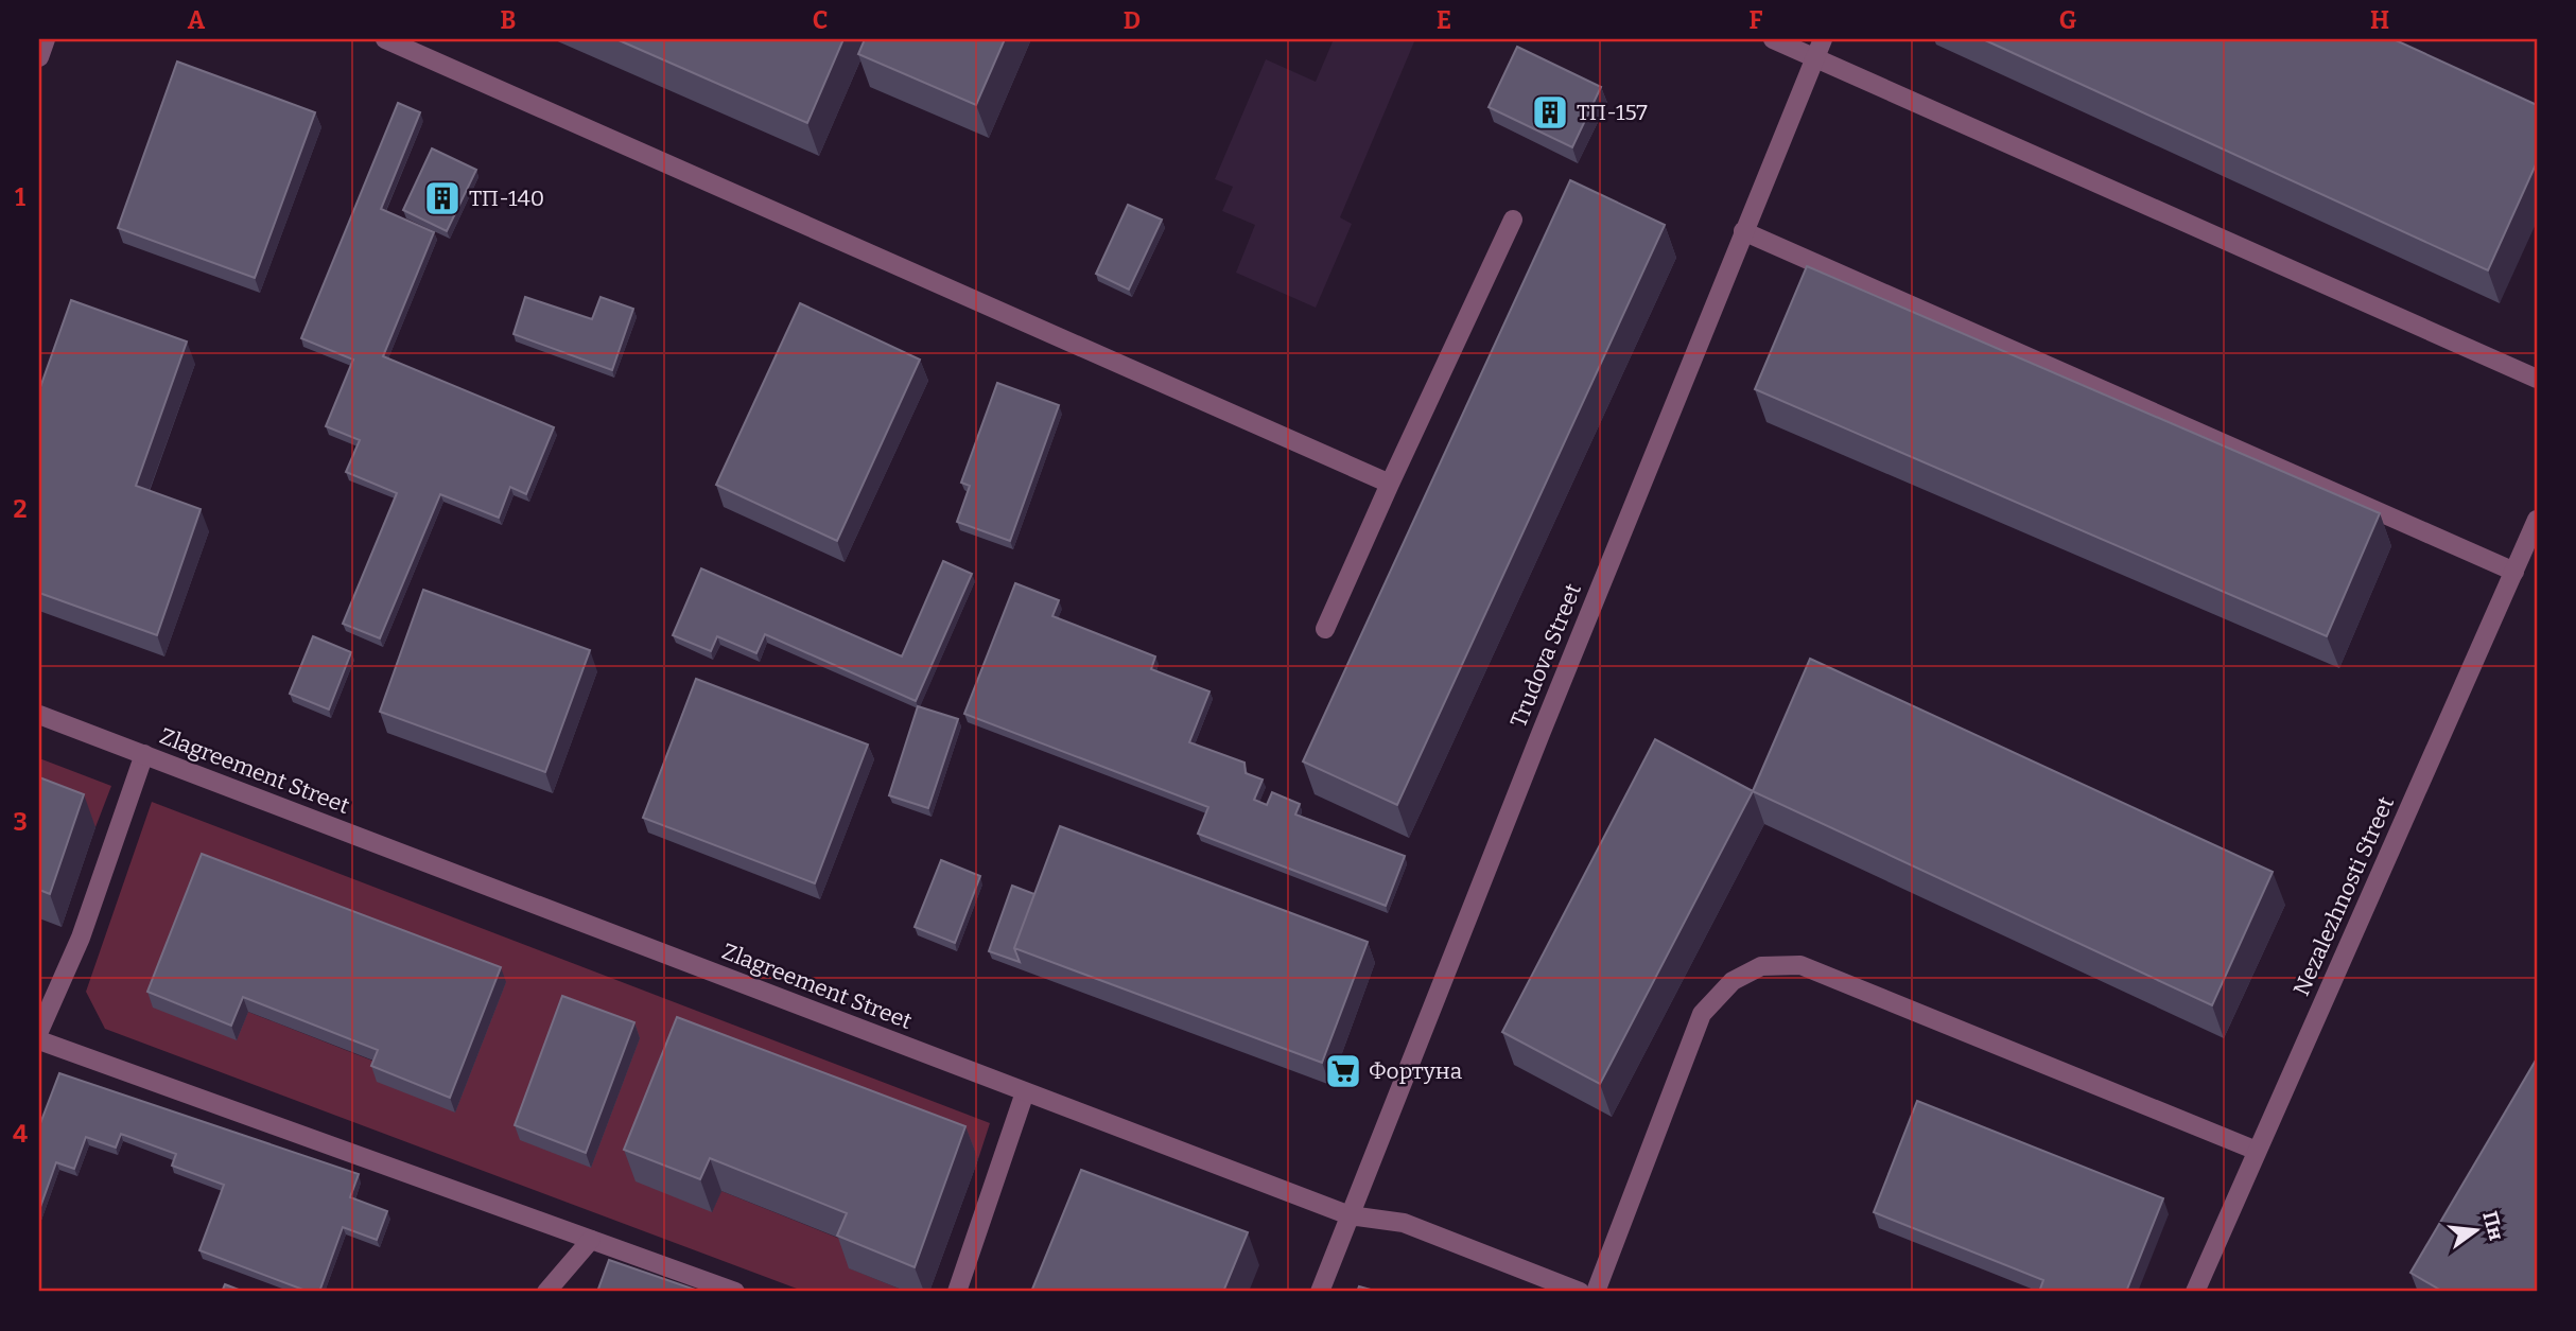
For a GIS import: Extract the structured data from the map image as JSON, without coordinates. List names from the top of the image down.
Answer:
{
  "streets": {
    "street": ["Trudova Street", "Zlagreement Street", "Nezalezhnosti Street"]
  },
  "crossings": [
    ["Trudova Street", "Zlagreement Street"]
  ],
  "places": {
    "building": ["ТП-157", "ТП-140"],
    "supermarket": ["Фортуна"]
  },
  "north": "right",
  "grid": {
    "columns": [
      "A",
      "B",
      "C",
      "D",
      "E",
      "F",
      "G",
      "H"
    ],
    "rows": [
      "1",
      "2",
      "3",
      "4"
    ]
  }
}
